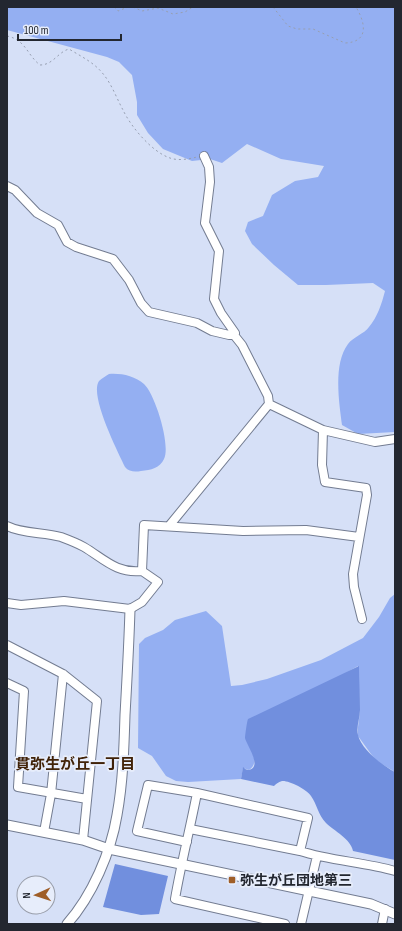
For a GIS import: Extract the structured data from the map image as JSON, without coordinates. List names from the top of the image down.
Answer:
{
  "districts": ["貫弥生が丘一丁目"],
  "places": {
    "transit": ["弥生が丘団地第三"]
  },
  "scale_bar": "100 m",
  "north": "left"
}
